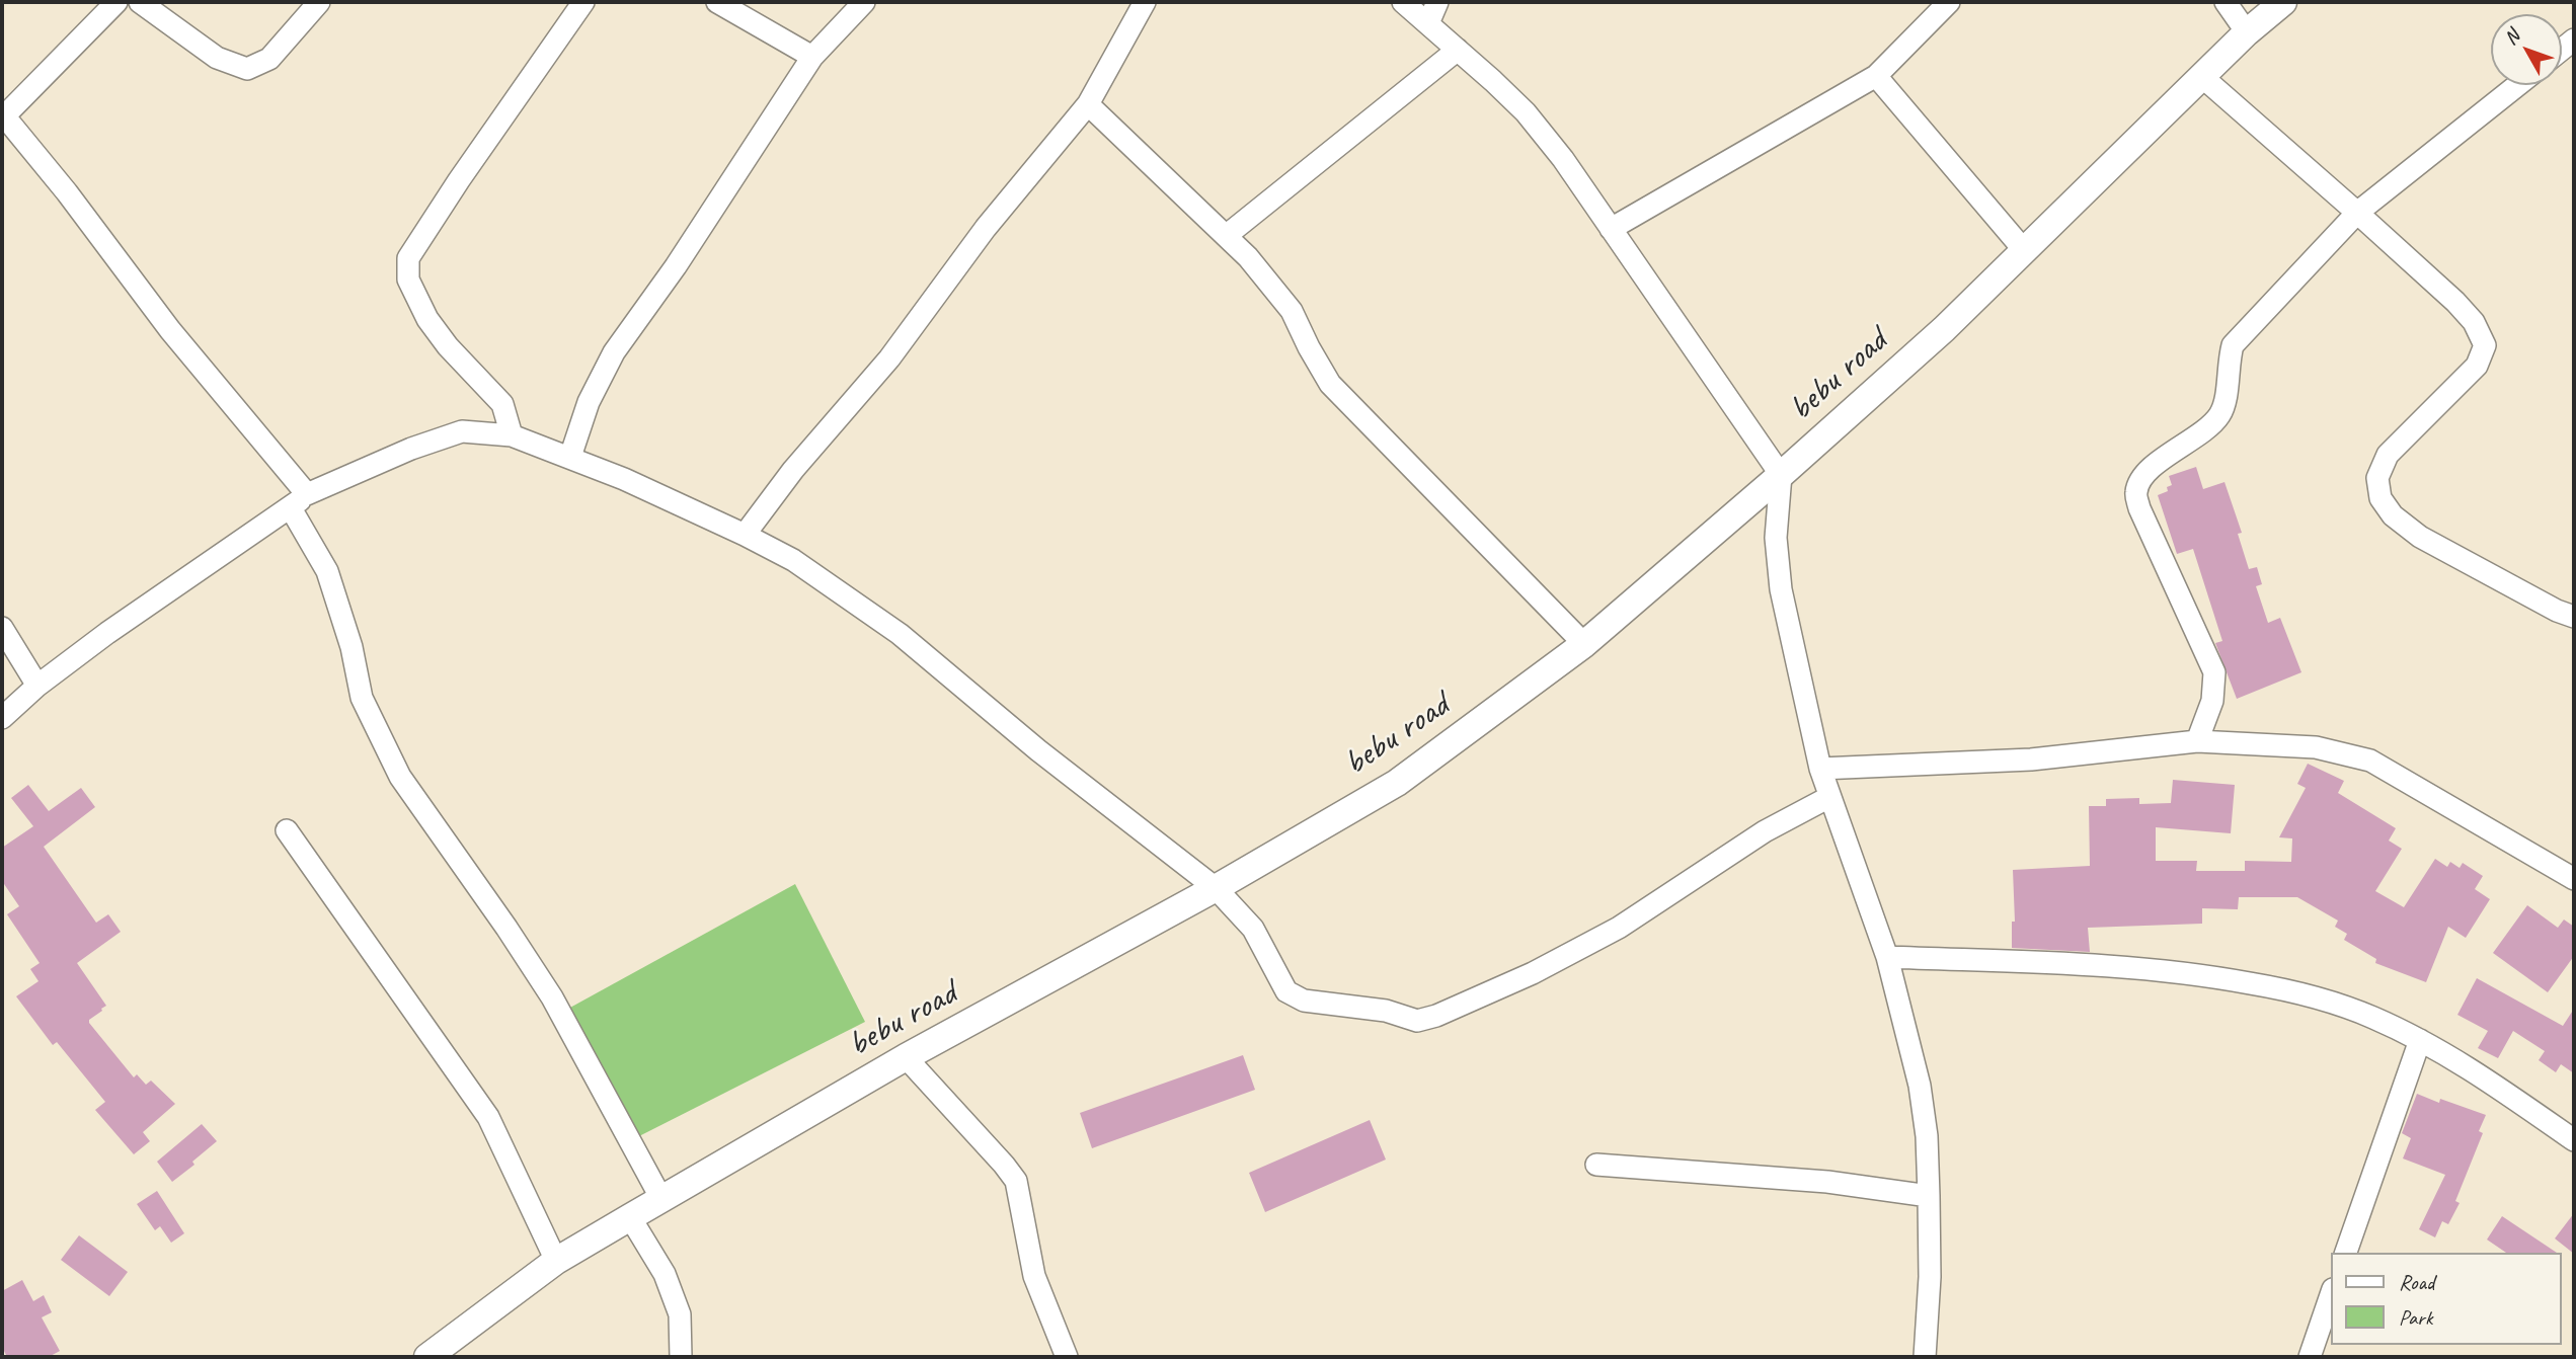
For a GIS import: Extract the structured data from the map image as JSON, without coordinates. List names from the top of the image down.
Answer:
{
  "streets": {
    "street": ["bebu road"]
  },
  "legend": ["Road", "Park"],
  "north": "top left"
}
